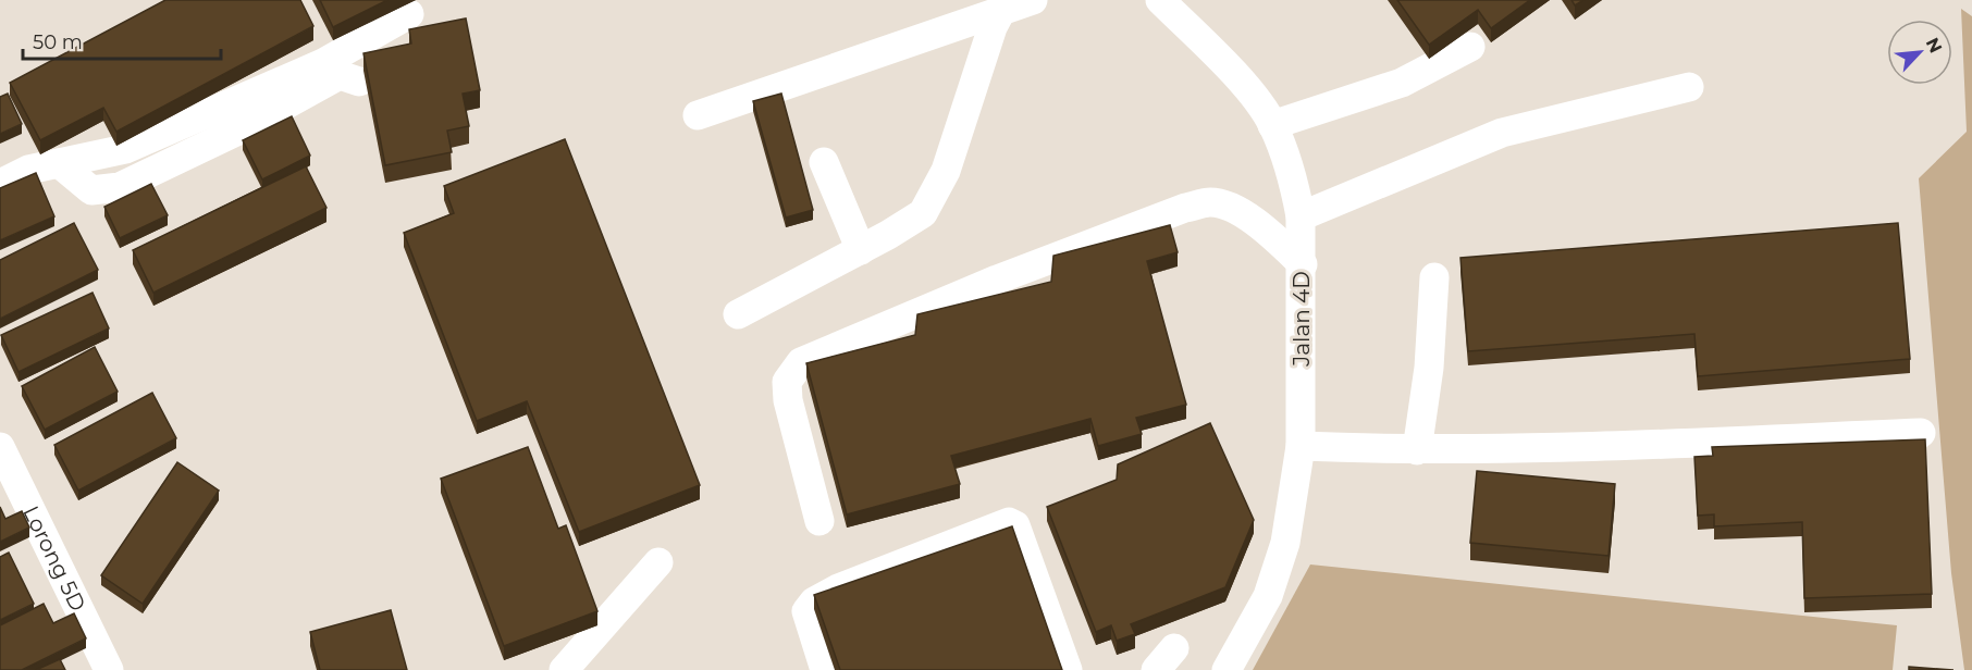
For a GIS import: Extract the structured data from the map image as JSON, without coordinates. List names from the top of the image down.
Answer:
{
  "streets": {
    "street": ["Jalan 4D", "Lorong 5D"]
  },
  "scale_bar": "50 m",
  "north": "top right"
}
